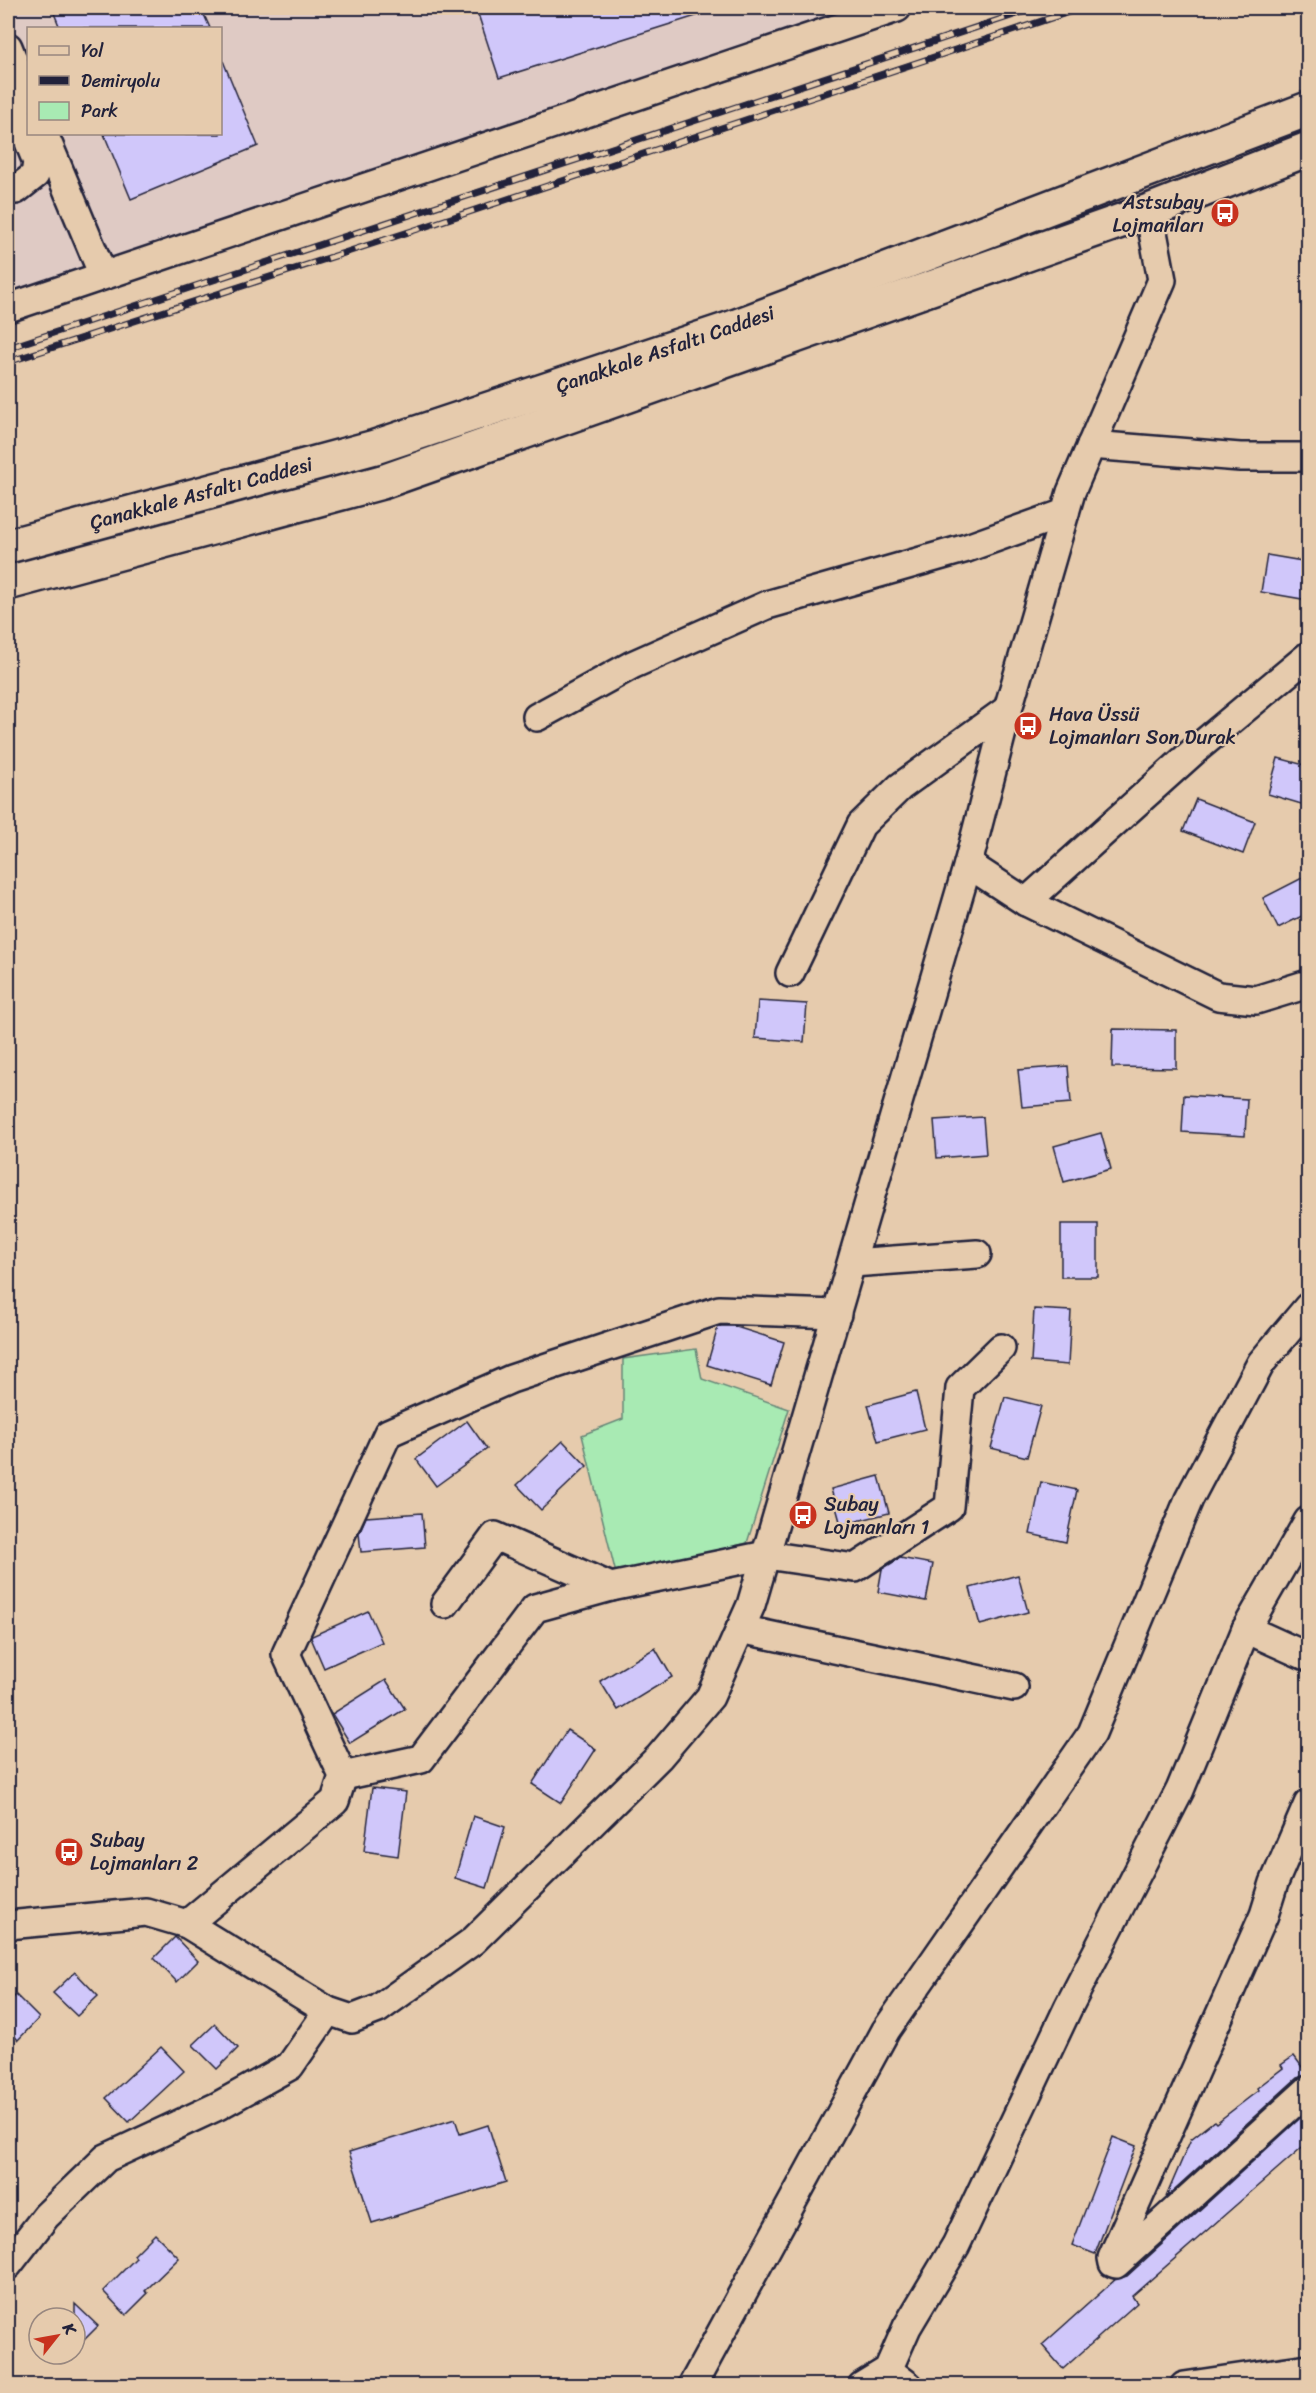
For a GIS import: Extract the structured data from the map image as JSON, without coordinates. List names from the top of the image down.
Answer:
{
  "streets": {
    "highway": ["Çanakkale Asfaltı Caddesi"]
  },
  "places": {
    "bus stop": [
      "Astsubay Lojmanları",
      "Hava Üssü Lojmanları Son Durak",
      "Subay Lojmanları 1",
      "Subay Lojmanları 2"
    ]
  },
  "legend": ["Yol", "Demiryolu", "Park"],
  "north": "top right"
}
